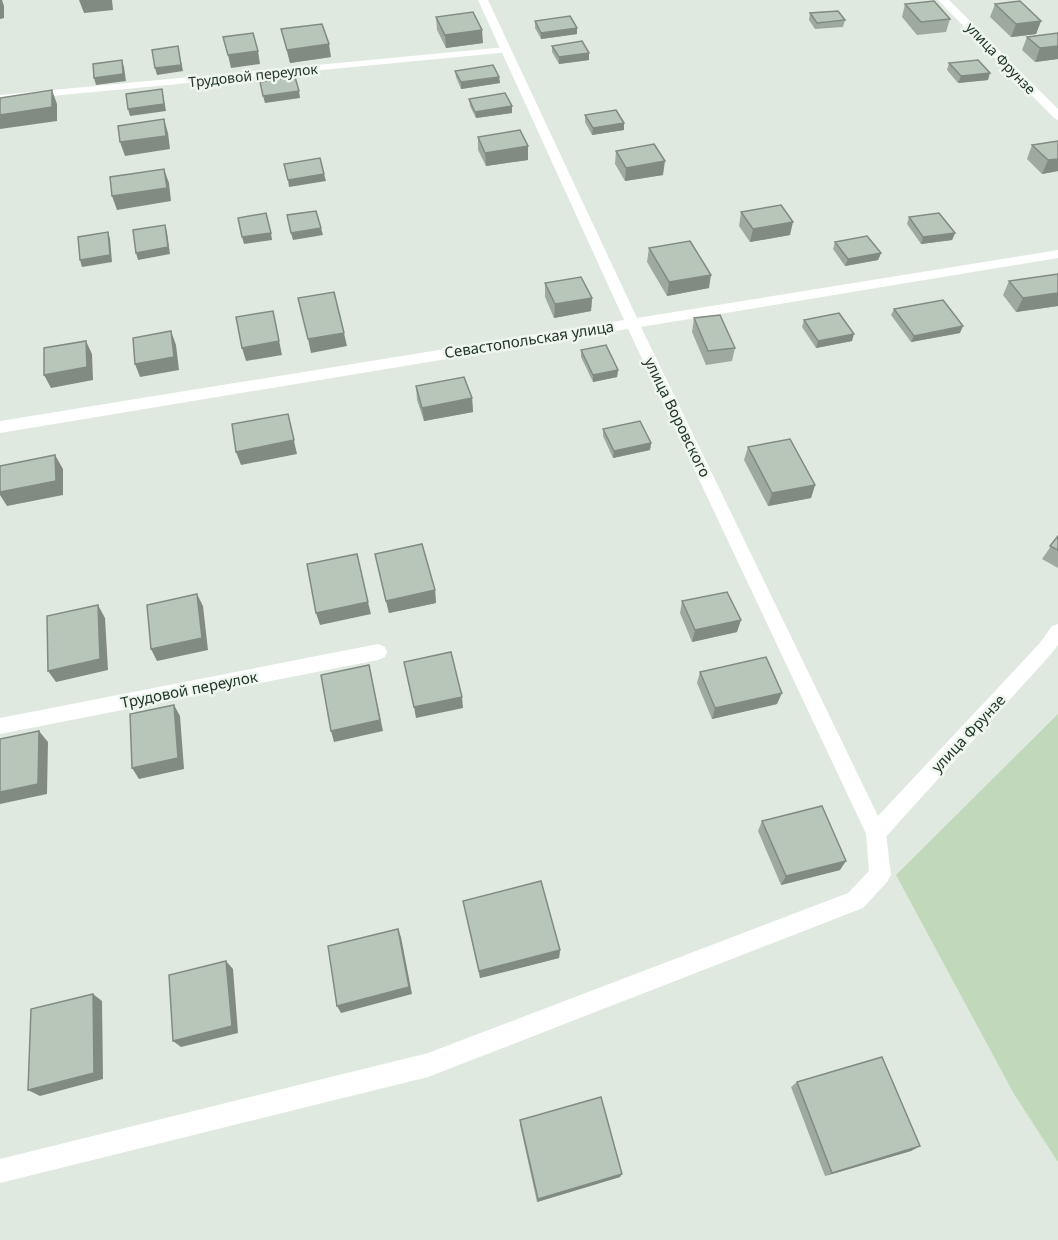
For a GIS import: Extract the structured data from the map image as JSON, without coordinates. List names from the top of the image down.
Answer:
{
  "streets": {
    "street": [
      "улица Фрунзе",
      "Трудовой переулок",
      "Севастопольская улица",
      "улица Воровского"
    ]
  },
  "crossings": [
    ["улица Фрунзе", "улица Воровского"],
    ["Трудовой переулок", "улица Воровского"],
    ["Севастопольская улица", "улица Воровского"]
  ]
}
